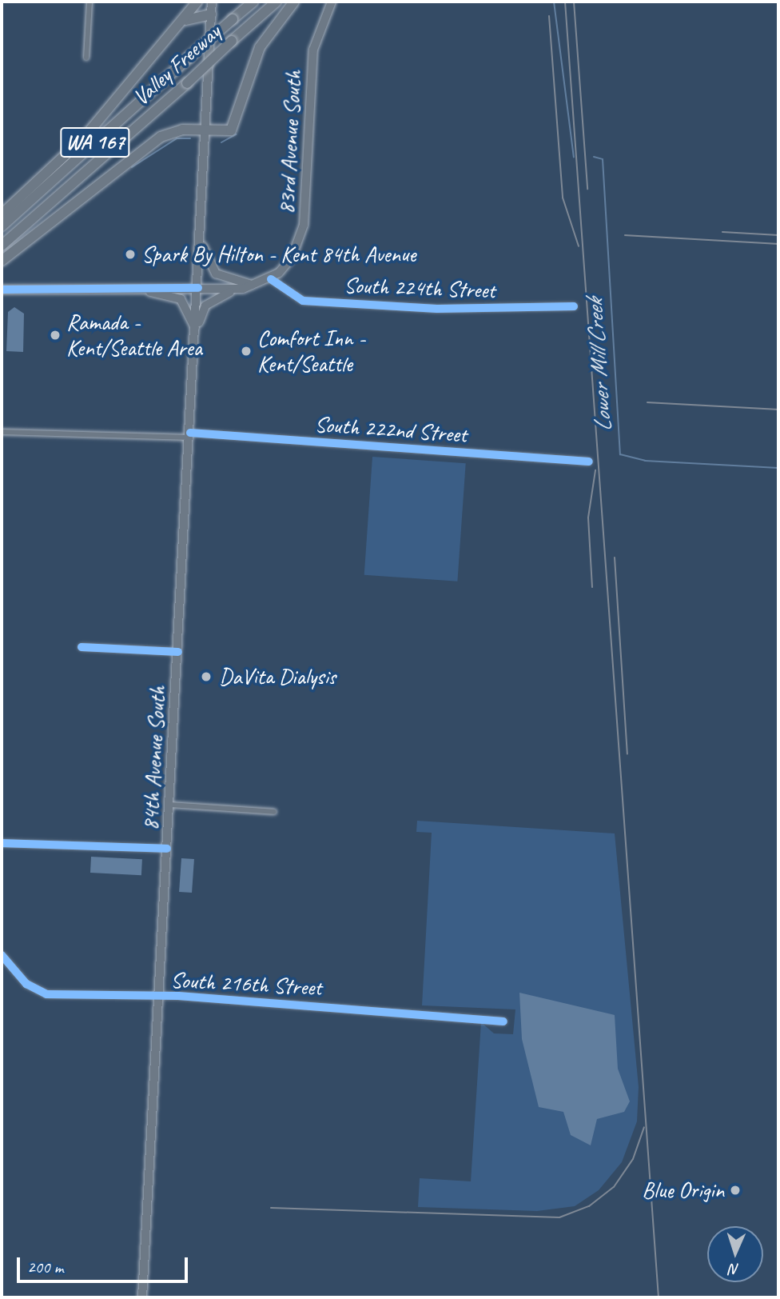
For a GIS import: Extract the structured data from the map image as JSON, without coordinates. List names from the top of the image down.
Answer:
{
  "streets": {
    "highway": ["Valley Freeway", "WA 167"],
    "main road": ["83rd Avenue South", "84th Avenue South"],
    "street": ["South 224th Street", "South 222nd Street", "South 216th Street"]
  },
  "crossings": [
    ["83rd Avenue South", "South 224th Street"],
    ["South 222nd Street", "84th Avenue South"],
    ["84th Avenue South", "South 216th Street"]
  ],
  "water": ["Lower Mill Creek"],
  "places": [
    "Spark By Hilton - Kent 84th Avenue",
    "Ramada - Kent/Seattle Area",
    "Comfort Inn - Kent/Seattle",
    "DaVita Dialysis",
    "Blue Origin"
  ],
  "scale_bar": "200 m",
  "north": "bottom"
}
